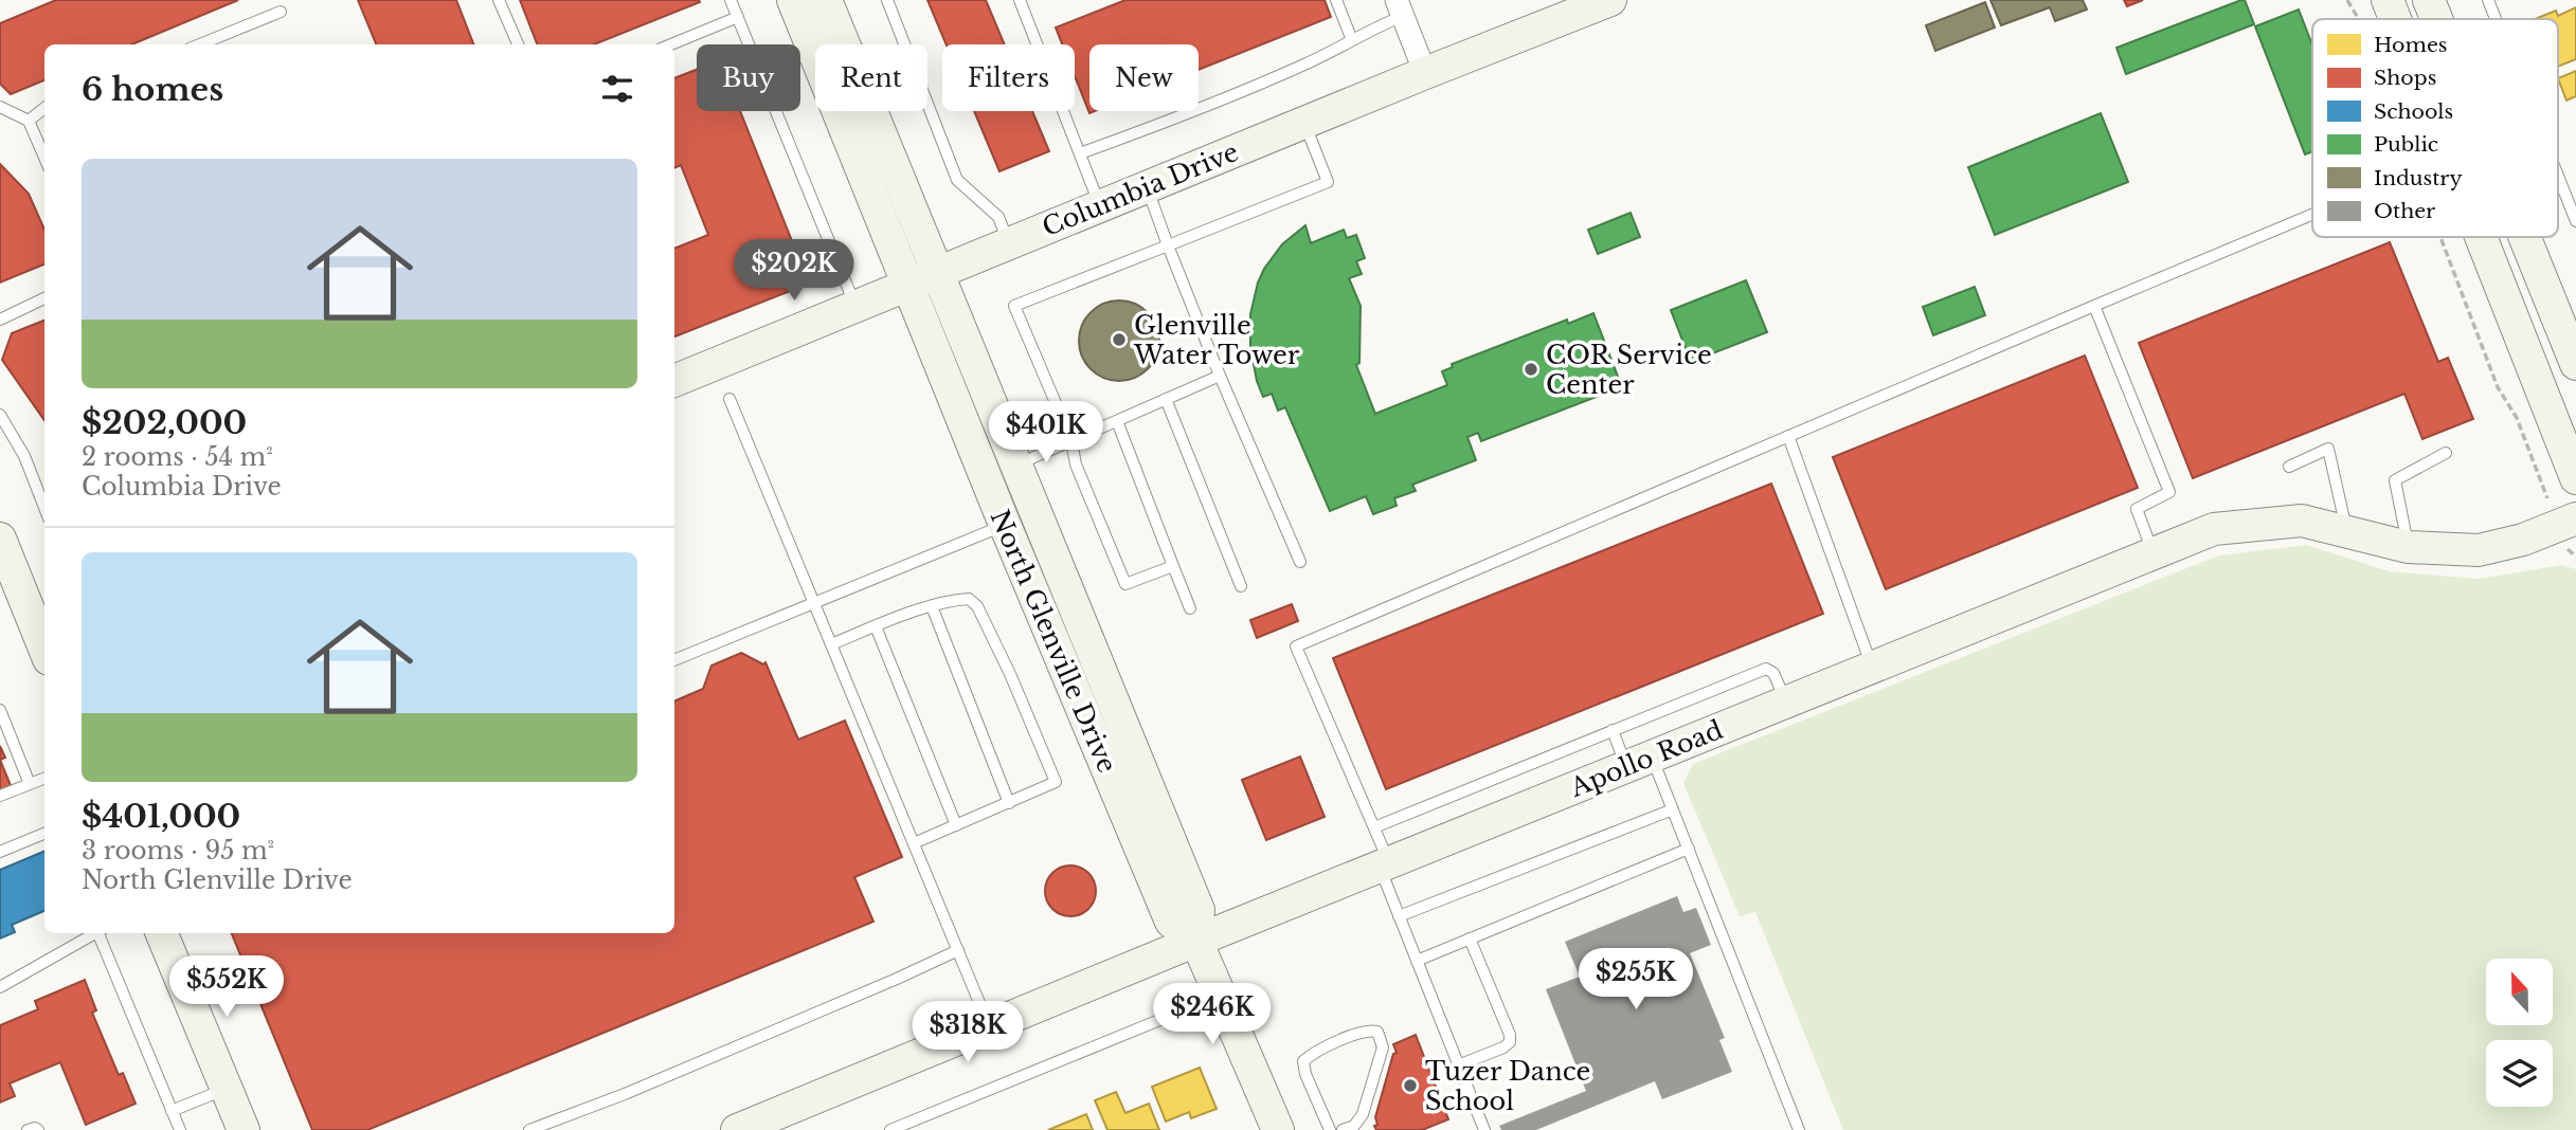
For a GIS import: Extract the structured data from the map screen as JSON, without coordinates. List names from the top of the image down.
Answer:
{
  "streets": {
    "street": ["Columbia Drive", "North Glenville Drive", "Apollo Road"]
  },
  "crossings": [
    ["Columbia Drive", "North Glenville Drive"],
    ["North Glenville Drive", "Apollo Road"]
  ],
  "places": ["Glenville Water Tower", "COR Service Center", "Tuzer Dance School"],
  "legend": [
    "Homes",
    "Shops",
    "Schools",
    "Public",
    "Industry",
    "Other"
  ],
  "north": "top",
  "page": {
    "chip": [
      "Buy",
      "Rent",
      "Filters",
      "New"
    ],
    "heading": "6 homes",
    "list": [
      {
        "name": "$202,000",
        "note": "2 rooms · 54 m² · Columbia Drive"
      },
      {
        "name": "$401,000",
        "note": "3 rooms · 95 m² · North Glenville Drive"
      }
    ],
    "price": [
      "$202K",
      "$401K",
      "$255K",
      "$552K",
      "$246K",
      "$318K"
    ]
  }
}
